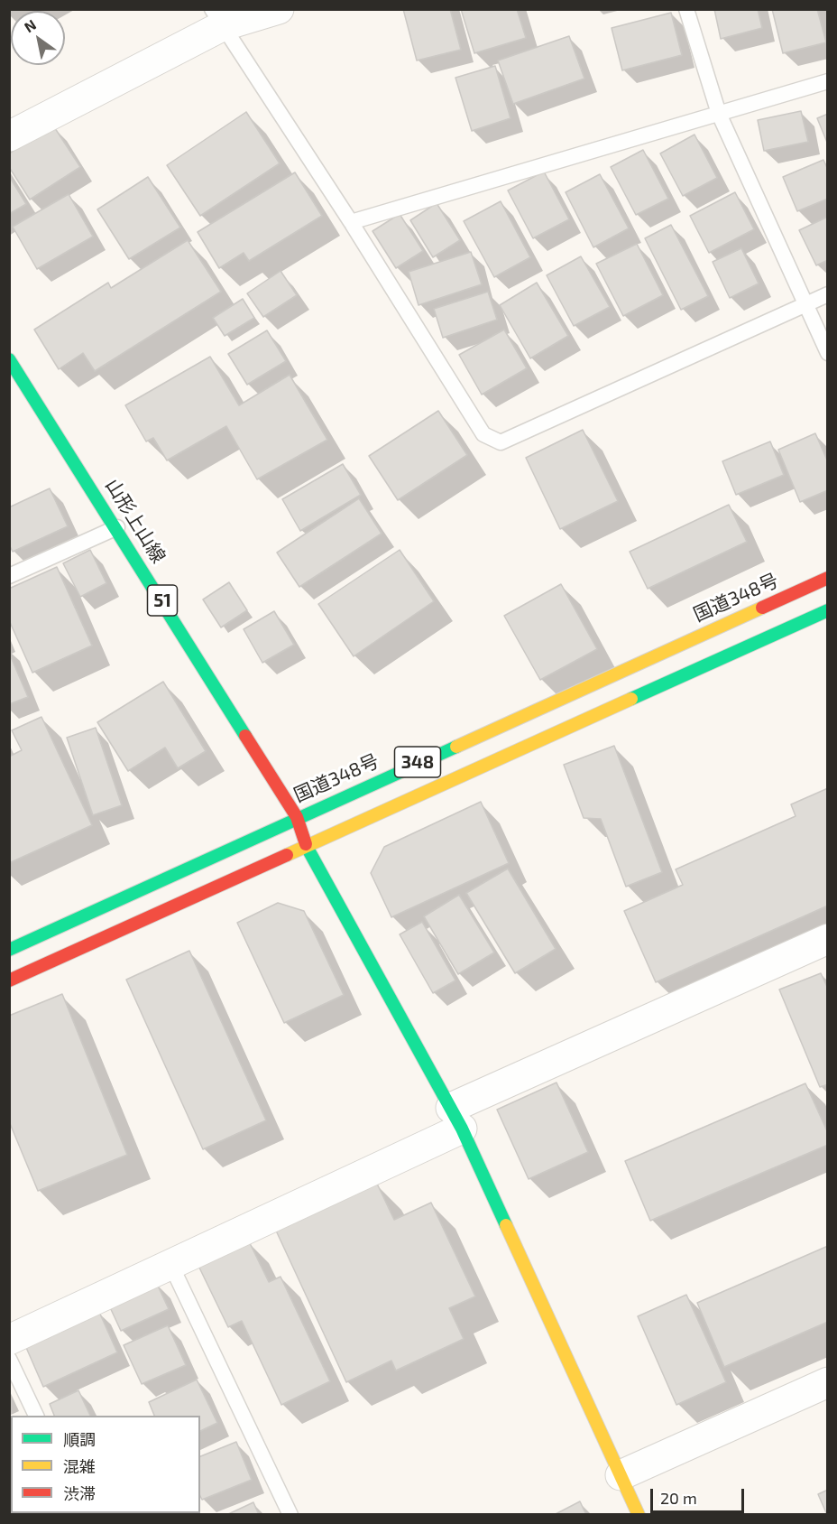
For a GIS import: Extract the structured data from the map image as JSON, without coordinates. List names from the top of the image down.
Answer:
{
  "streets": {
    "main road": [
      "山形上山線",
      "国道348号",
      "51",
      "348"
    ]
  },
  "crossings": [
    ["山形上山線", "国道348号"],
    ["山形上山線", "348"]
  ],
  "legend": ["順調", "混雑", "渋滞"],
  "scale_bar": "20 m",
  "north": "top left"
}
